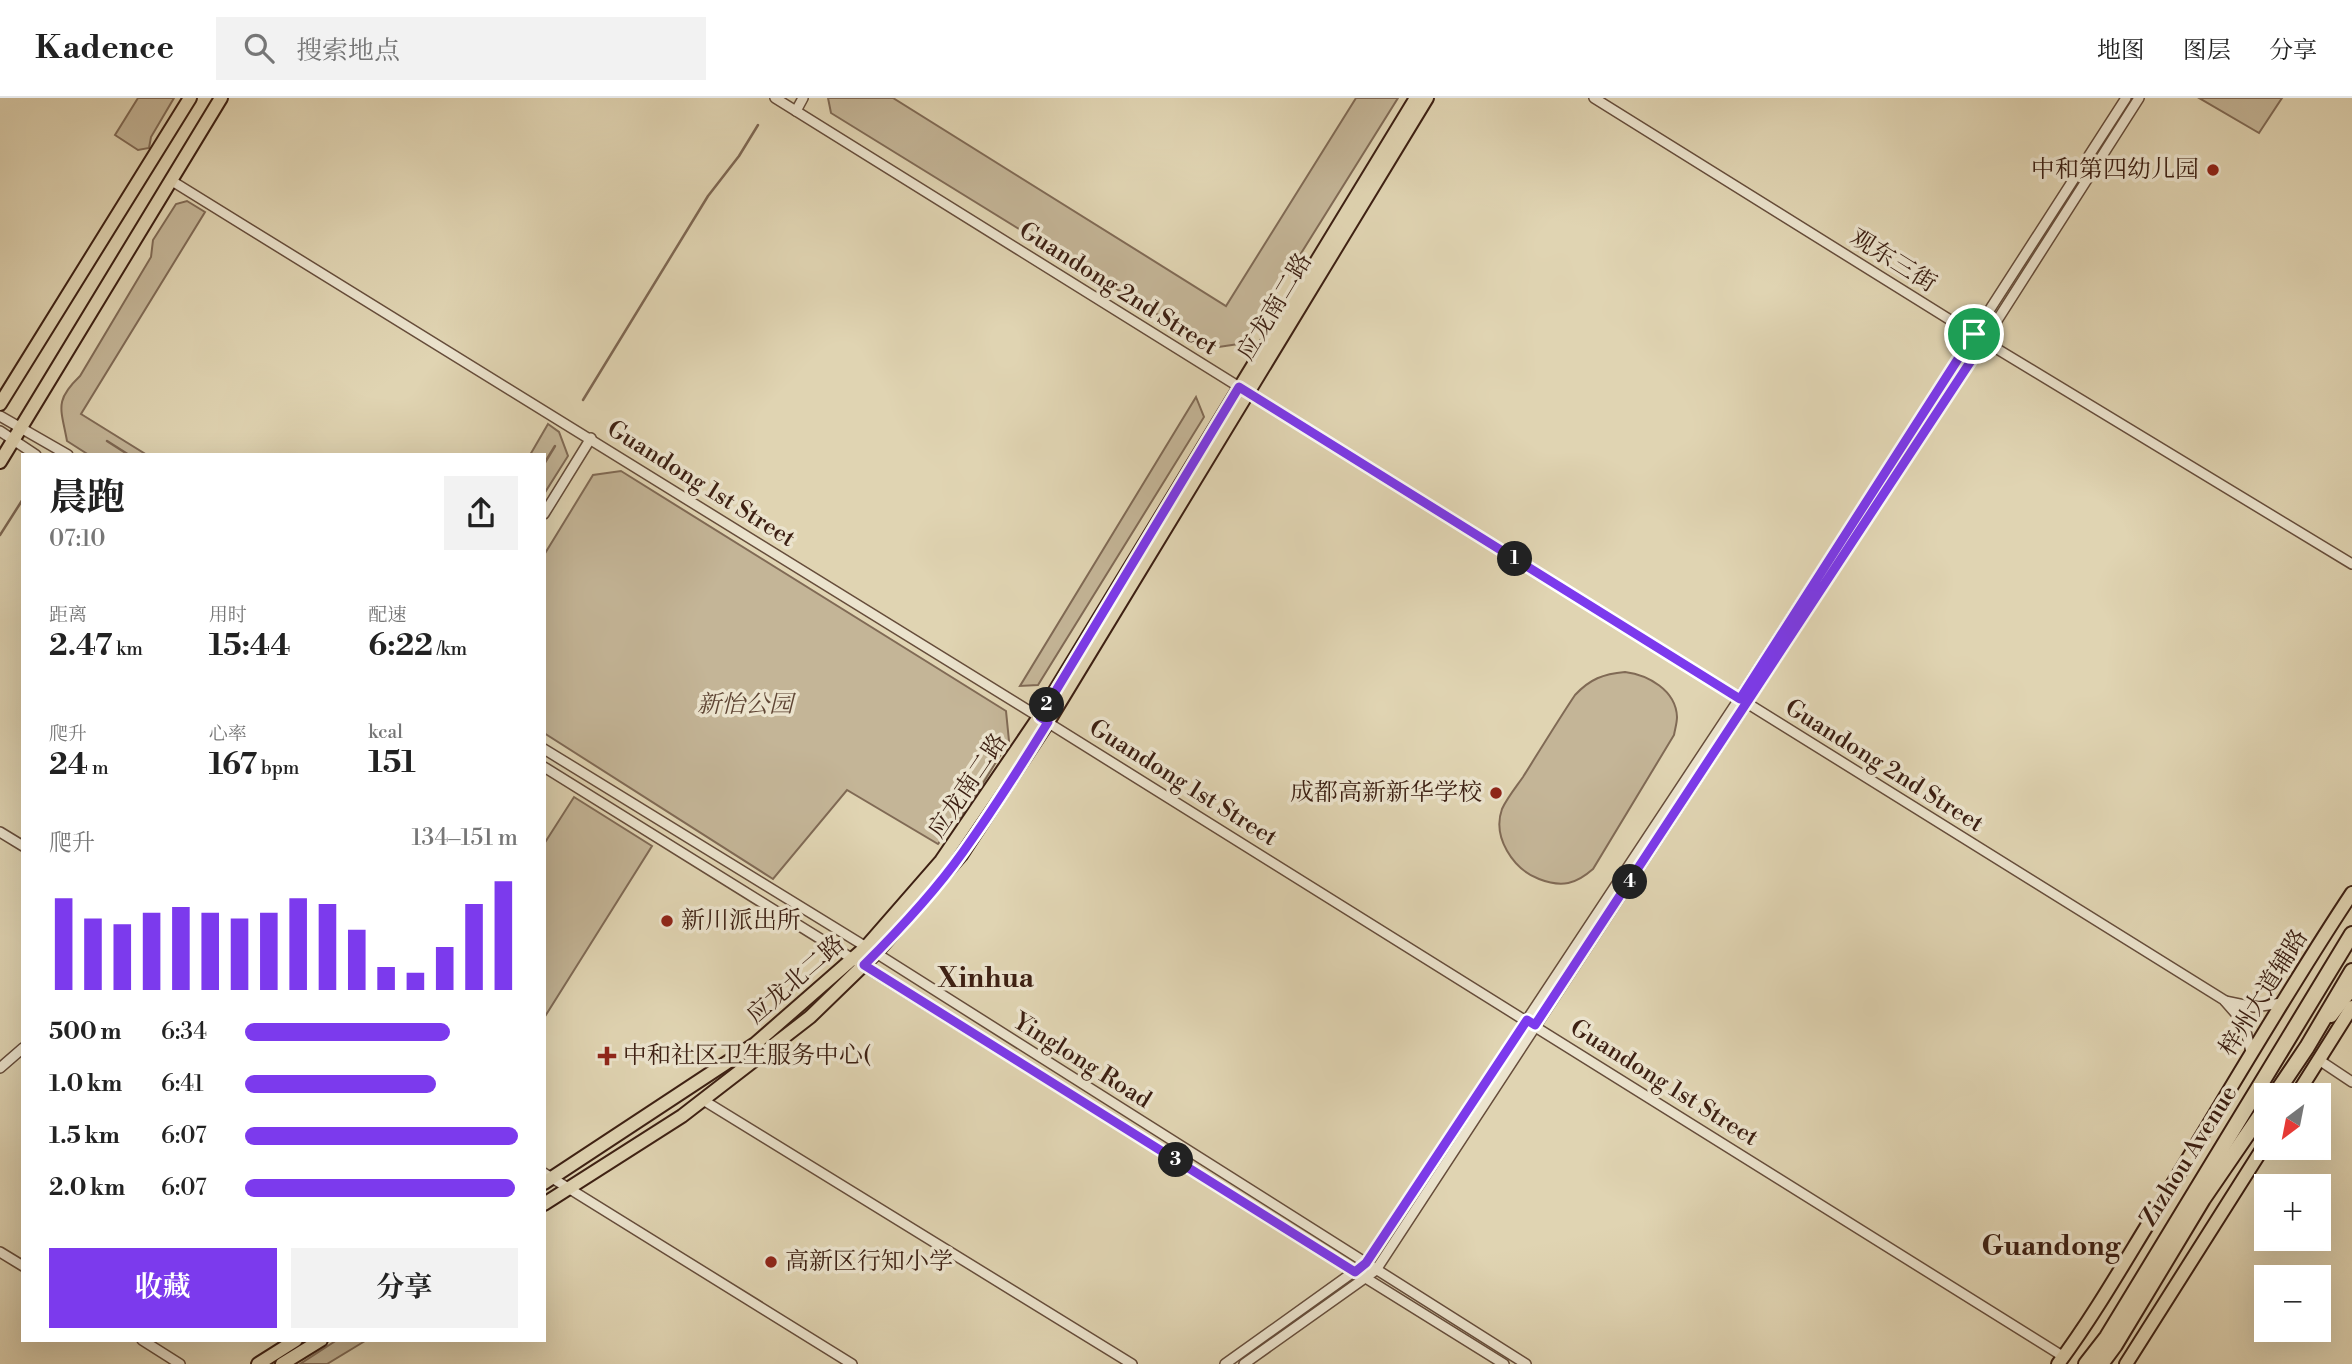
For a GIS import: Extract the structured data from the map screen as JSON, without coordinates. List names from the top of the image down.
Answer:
{
  "streets": {
    "highway": ["Zizhou Avenue"],
    "main road": ["应龙南二路", "应龙北二路", "梓州大道辅路"],
    "street": [
      "观东三街",
      "Guandong 2nd Street",
      "Guandong 1st Street",
      "Yinglong Road"
    ]
  },
  "crossings": [
    ["Guandong 2nd Street", "应龙南二路"],
    ["Guandong 2nd Street", "梓州大道辅路"],
    ["应龙南二路", "Guandong 1st Street"],
    ["应龙南二路", "应龙北二路"],
    ["应龙南二路", "Yinglong Road"],
    ["Guandong 1st Street", "梓州大道辅路"],
    ["应龙北二路", "Yinglong Road"]
  ],
  "districts": ["Xinhua", "Guandong"],
  "parks": ["新怡公园"],
  "places": {
    "other": [
      "中和第四幼儿园",
      "成都高新新华学校",
      "新川派出所",
      "高新区行知小学"
    ],
    "health": ["中和社区卫生服务中心("]
  },
  "north": "bottom left",
  "page": {
    "header": "Kadence",
    "search": "搜索地点",
    "nav": ["地图", "图层", "分享"],
    "heading": ["晨跑", "07:10"],
    "pins": [
      "1",
      "2",
      "4",
      "3"
    ],
    "stats": [
      ["距离", "2.47 km"],
      ["用时", "15:44"],
      ["配速", "6:22 /km"],
      ["爬升", "24 m"],
      ["心率", "167 bpm"],
      ["kcal", "151"]
    ],
    "chart": ["爬升", "134–151 m"],
    "list": [
      {
        "name": "500 m",
        "note": "6:34"
      },
      {
        "name": "1.0 km",
        "note": "6:41"
      },
      {
        "name": "1.5 km",
        "note": "6:07"
      },
      {
        "name": "2.0 km",
        "note": "6:07"
      }
    ],
    "map_buttons": ["+", "−"],
    "buttons": ["收藏", "分享"]
  }
}
